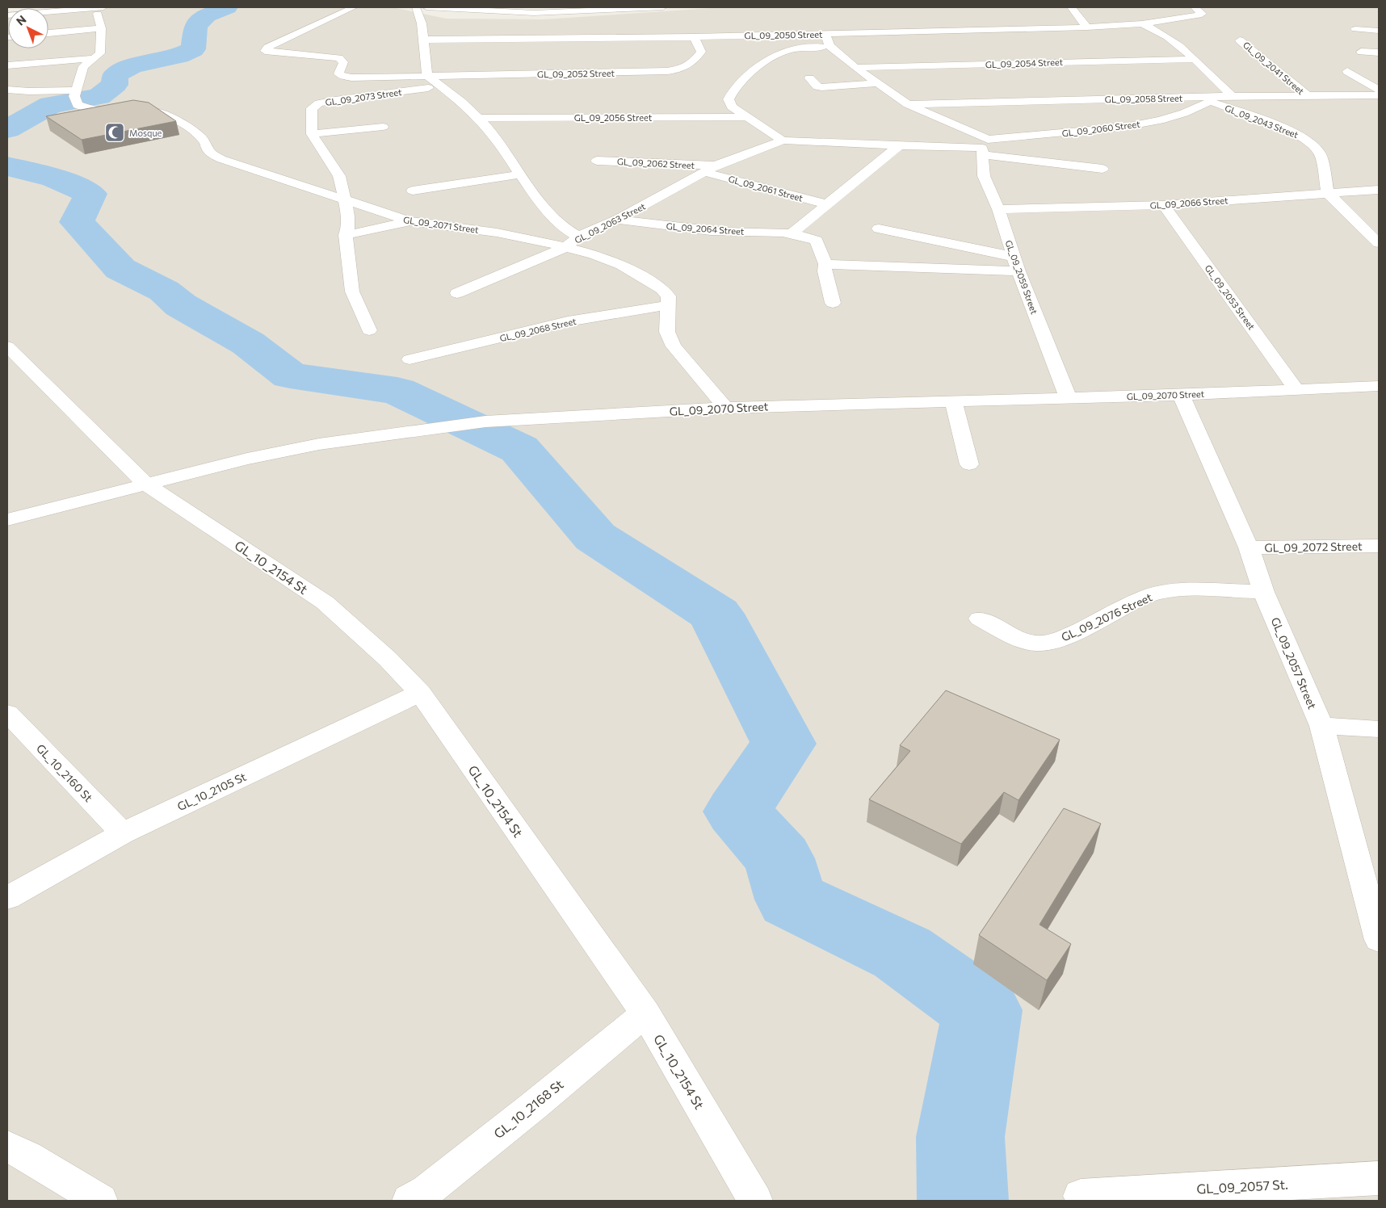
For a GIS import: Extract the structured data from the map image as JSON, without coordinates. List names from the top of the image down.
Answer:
{
  "streets": {
    "street": [
      "GL_09_2050 Street",
      "GL_09_2054 Street",
      "GL_09_2041 Street",
      "GL_09_2052 Street",
      "GL_09_2073 Street",
      "GL_09_2058 Street",
      "GL_09_2056 Street",
      "GL_09_2043 Street",
      "GL_09_2060 Street",
      "GL_09_2062 Street",
      "GL_09_2061 Street",
      "GL_09_2066 Street",
      "GL_09_2063 Street",
      "GL_09_2071 Street",
      "GL_09_2064 Street",
      "GL_09_2059 Street",
      "GL_09_2053 Street",
      "GL_09_2068 Street",
      "GL_09_2070 Street",
      "GL_09_2072 Street",
      "GL_10_2154 St",
      "GL_09_2076 Street",
      "GL_09_2057 Street",
      "GL_10_2160 St",
      "GL_10_2105 St",
      "GL_10_2168 St",
      "GL_09_2057 St."
    ]
  },
  "crossings": [
    ["GL_09_2050 Street", "GL_09_2052 Street"],
    ["GL_09_2050 Street", "GL_09_2043 Street"],
    ["GL_09_2054 Street", "GL_09_2043 Street"],
    ["GL_09_2041 Street", "GL_09_2058 Street"],
    ["GL_09_2058 Street", "GL_09_2043 Street"],
    ["GL_09_2058 Street", "GL_09_2060 Street"],
    ["GL_09_2043 Street", "GL_09_2060 Street"],
    ["GL_09_2043 Street", "GL_09_2066 Street"],
    ["GL_09_2060 Street", "GL_09_2059 Street"],
    ["GL_09_2062 Street", "GL_09_2061 Street"],
    ["GL_09_2062 Street", "GL_09_2063 Street"],
    ["GL_09_2061 Street", "GL_09_2063 Street"],
    ["GL_09_2066 Street", "GL_09_2059 Street"],
    ["GL_09_2066 Street", "GL_09_2053 Street"],
    ["GL_09_2063 Street", "GL_09_2071 Street"],
    ["GL_09_2063 Street", "GL_09_2064 Street"],
    ["GL_09_2071 Street", "GL_09_2068 Street"],
    ["GL_09_2071 Street", "GL_09_2070 Street"],
    ["GL_09_2059 Street", "GL_09_2070 Street"],
    ["GL_09_2053 Street", "GL_09_2070 Street"],
    ["GL_09_2070 Street", "GL_10_2154 St"],
    ["GL_09_2070 Street", "GL_09_2057 Street"],
    ["GL_09_2072 Street", "GL_09_2057 Street"],
    ["GL_10_2154 St", "GL_10_2105 St"],
    ["GL_10_2154 St", "GL_10_2168 St"],
    ["GL_09_2076 Street", "GL_09_2057 Street"],
    ["GL_10_2160 St", "GL_10_2105 St"]
  ],
  "places": {
    "mosque": ["Mosque"]
  },
  "north": "top left"
}
